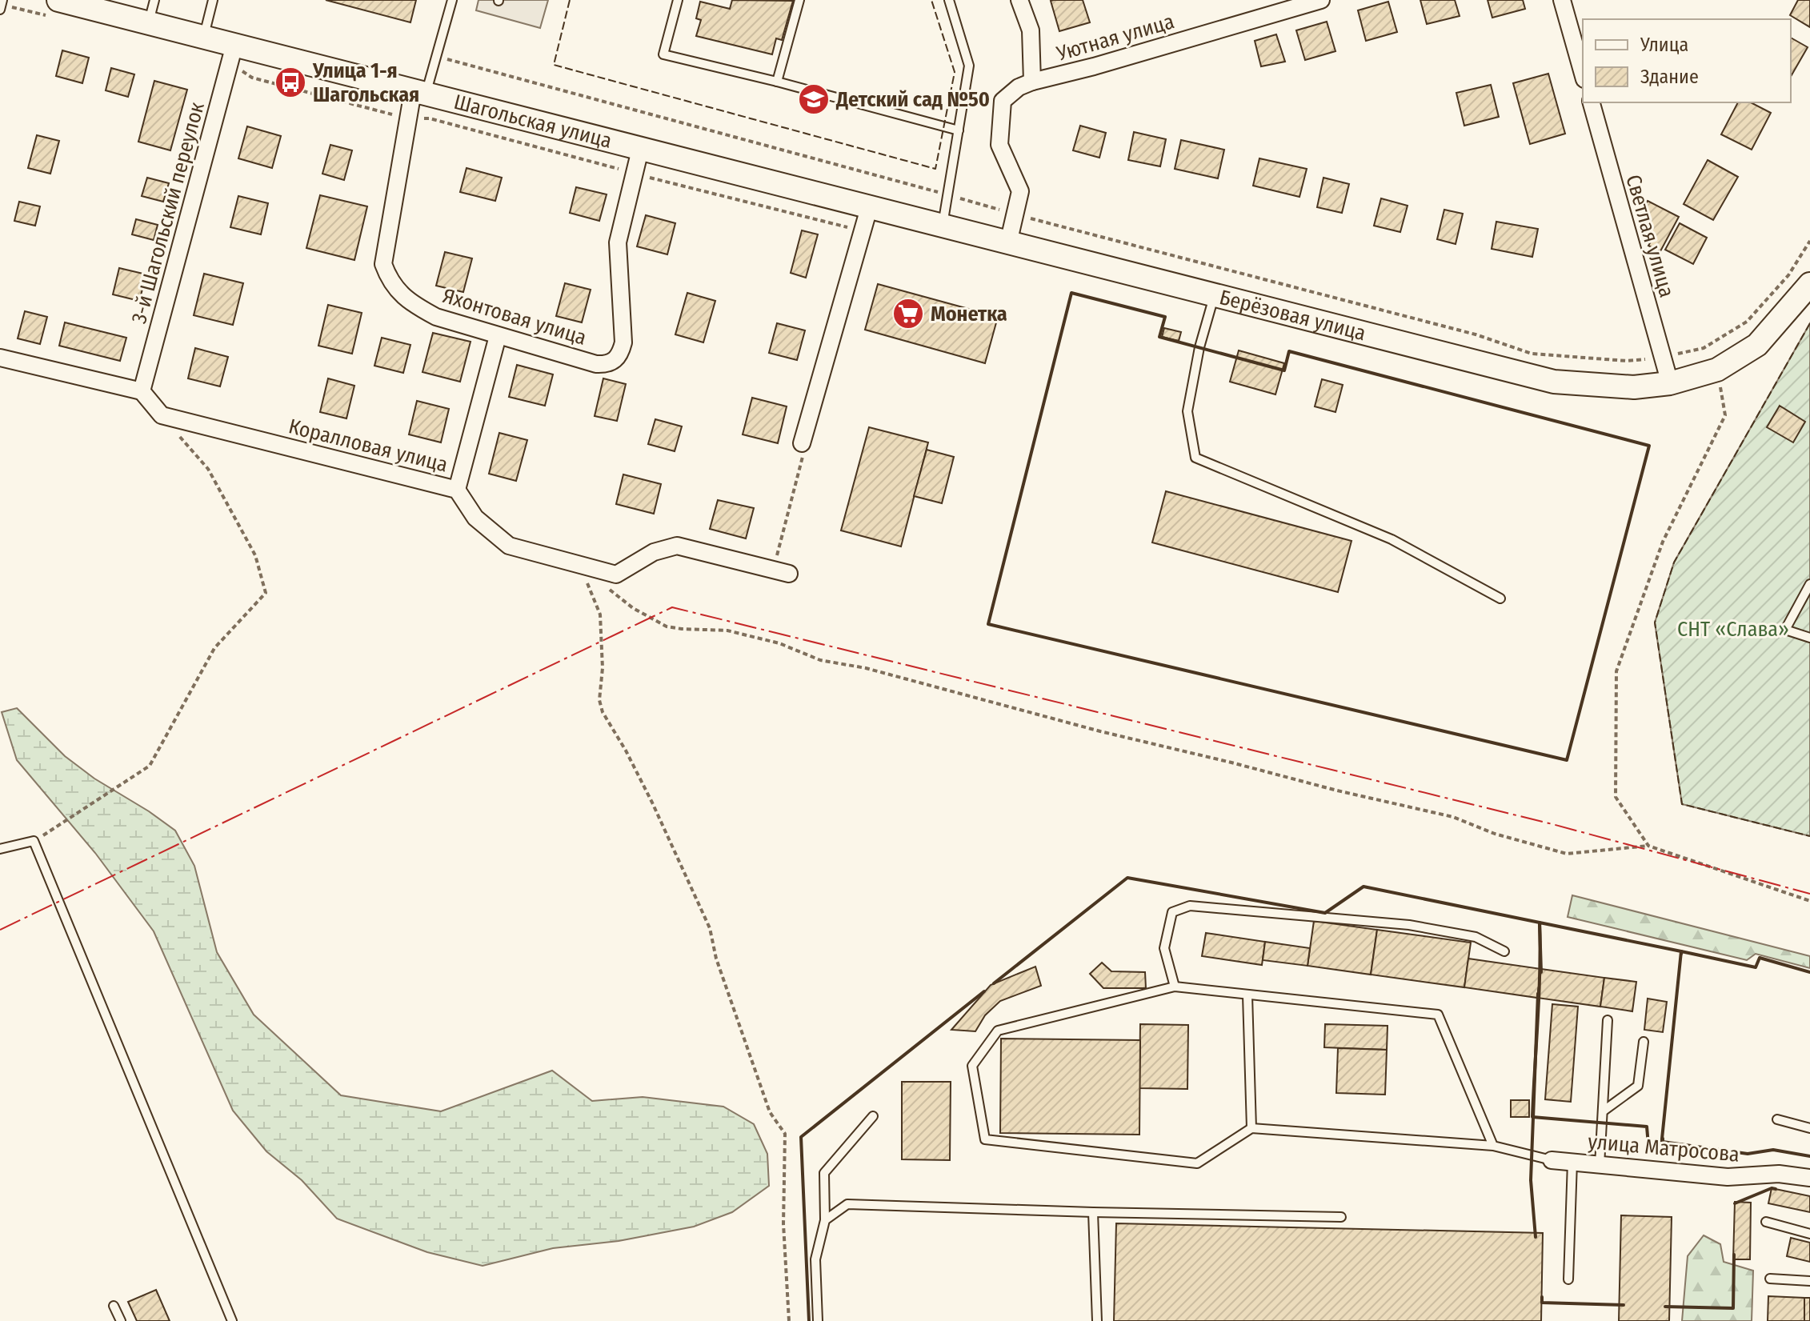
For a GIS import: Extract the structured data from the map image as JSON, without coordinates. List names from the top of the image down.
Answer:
{
  "streets": {
    "main road": ["Шагольская улица", "Берёзовая улица"],
    "street": [
      "Уютная улица",
      "3-й Шагольский переулок",
      "Светлая улица",
      "Яхонтовая улица",
      "Коралловая улица",
      "улица Матросова"
    ]
  },
  "crossings": [
    ["Шагольская улица", "3-й Шагольский переулок"],
    ["Шагольская улица", "Берёзовая улица"],
    ["Шагольская улица", "Яхонтовая улица"],
    ["Светлая улица", "Берёзовая улица"]
  ],
  "parks": ["СНТ «Слава»"],
  "places": {
    "bus stop": ["Улица 1-я Шагольская"],
    "school or university": ["Детский сад №50"],
    "supermarket": ["Монетка"]
  },
  "legend": ["Улица", "Здание"]
}
